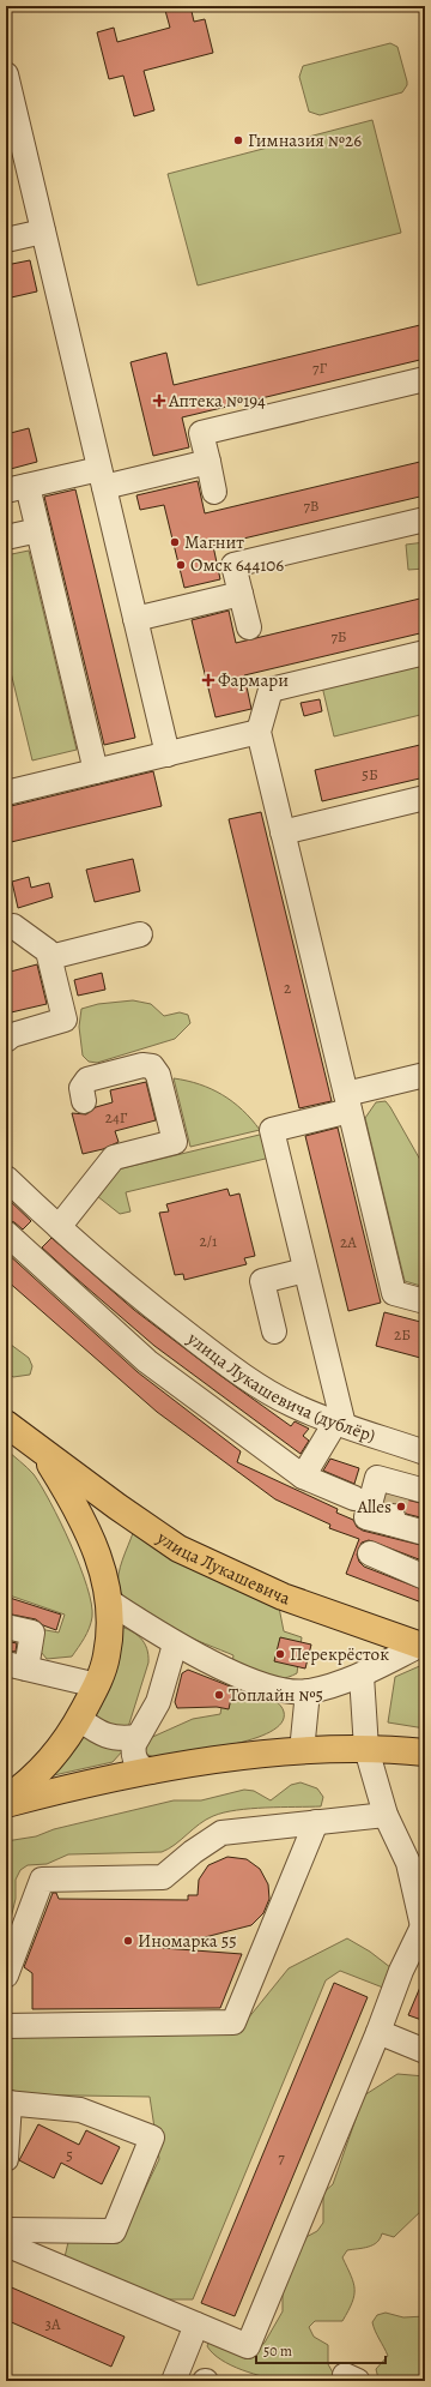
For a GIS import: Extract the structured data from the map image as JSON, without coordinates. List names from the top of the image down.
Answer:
{
  "streets": {
    "main road": ["улица Лукашевича"],
    "street": ["улица Лукашевича (дублёр)"]
  },
  "places": {
    "other": [
      "Гимназия №26",
      "Магнит",
      "Омск 644106",
      "Alles",
      "Перекрёсток",
      "Топлайн №5",
      "Иномарка 55"
    ],
    "health": ["Аптека №194", "Фармари"]
  },
  "house_numbers": [
    "7Г",
    "7В",
    "7Б",
    "5Б",
    "2",
    "24Г",
    "2/1",
    "2А",
    "2Б",
    "5",
    "7",
    "3А"
  ],
  "scale_bar": "50 m"
}
